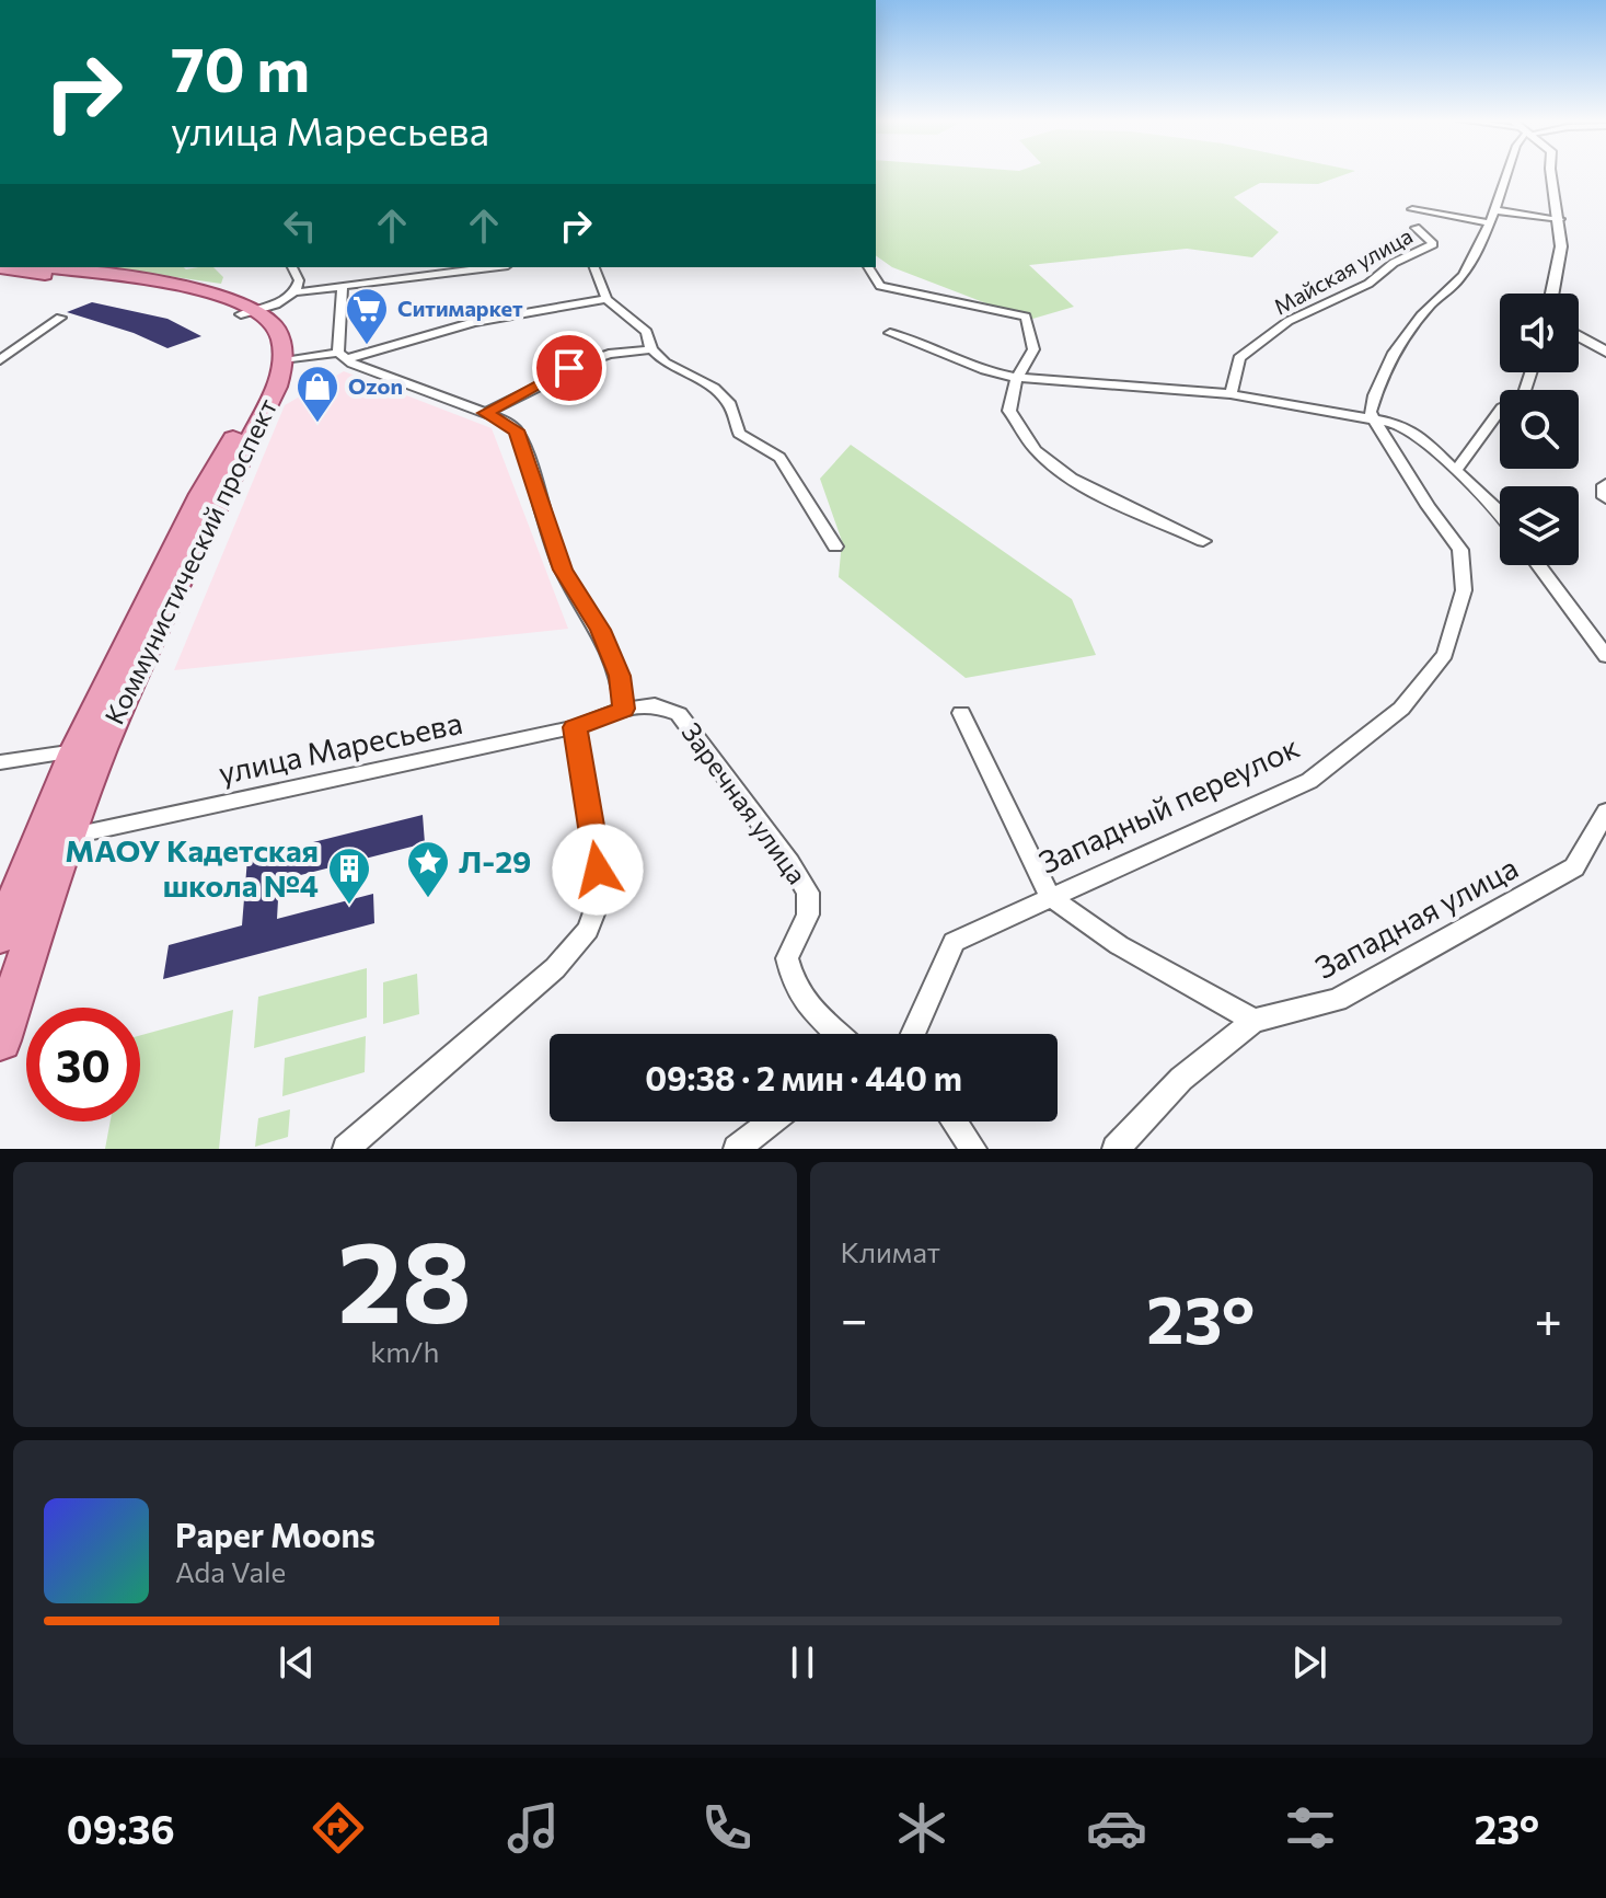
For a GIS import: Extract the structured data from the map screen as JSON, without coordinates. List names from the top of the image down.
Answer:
{
  "streets": {
    "main road": ["Коммунистический проспект"],
    "street": [
      "Майская улица",
      "улица Маресьева",
      "Заречная улица",
      "Западный переулок",
      "Западная улица"
    ]
  },
  "crossings": [
    ["Коммунистический проспект", "улица Маресьева"],
    ["улица Маресьева", "Заречная улица"]
  ],
  "places": {
    "supermarket": ["Ситимаркет"],
    "shop": ["Ozon"],
    "place": ["Л-29"],
    "building": ["МАОУ Кадетская школа №4"]
  },
  "page": {
    "turn": ["70 m", "улица Маресьева"],
    "limit": "30",
    "trip": "09:38 · 2 мин · 440 m",
    "tile": [
      ["28", "km/h"],
      "Климат"
    ],
    "heat": ["−", "23°", "+"],
    "song": ["Paper Moons", "Ada Vale"],
    "tabs": ["09:36", "23°"]
  }
}
